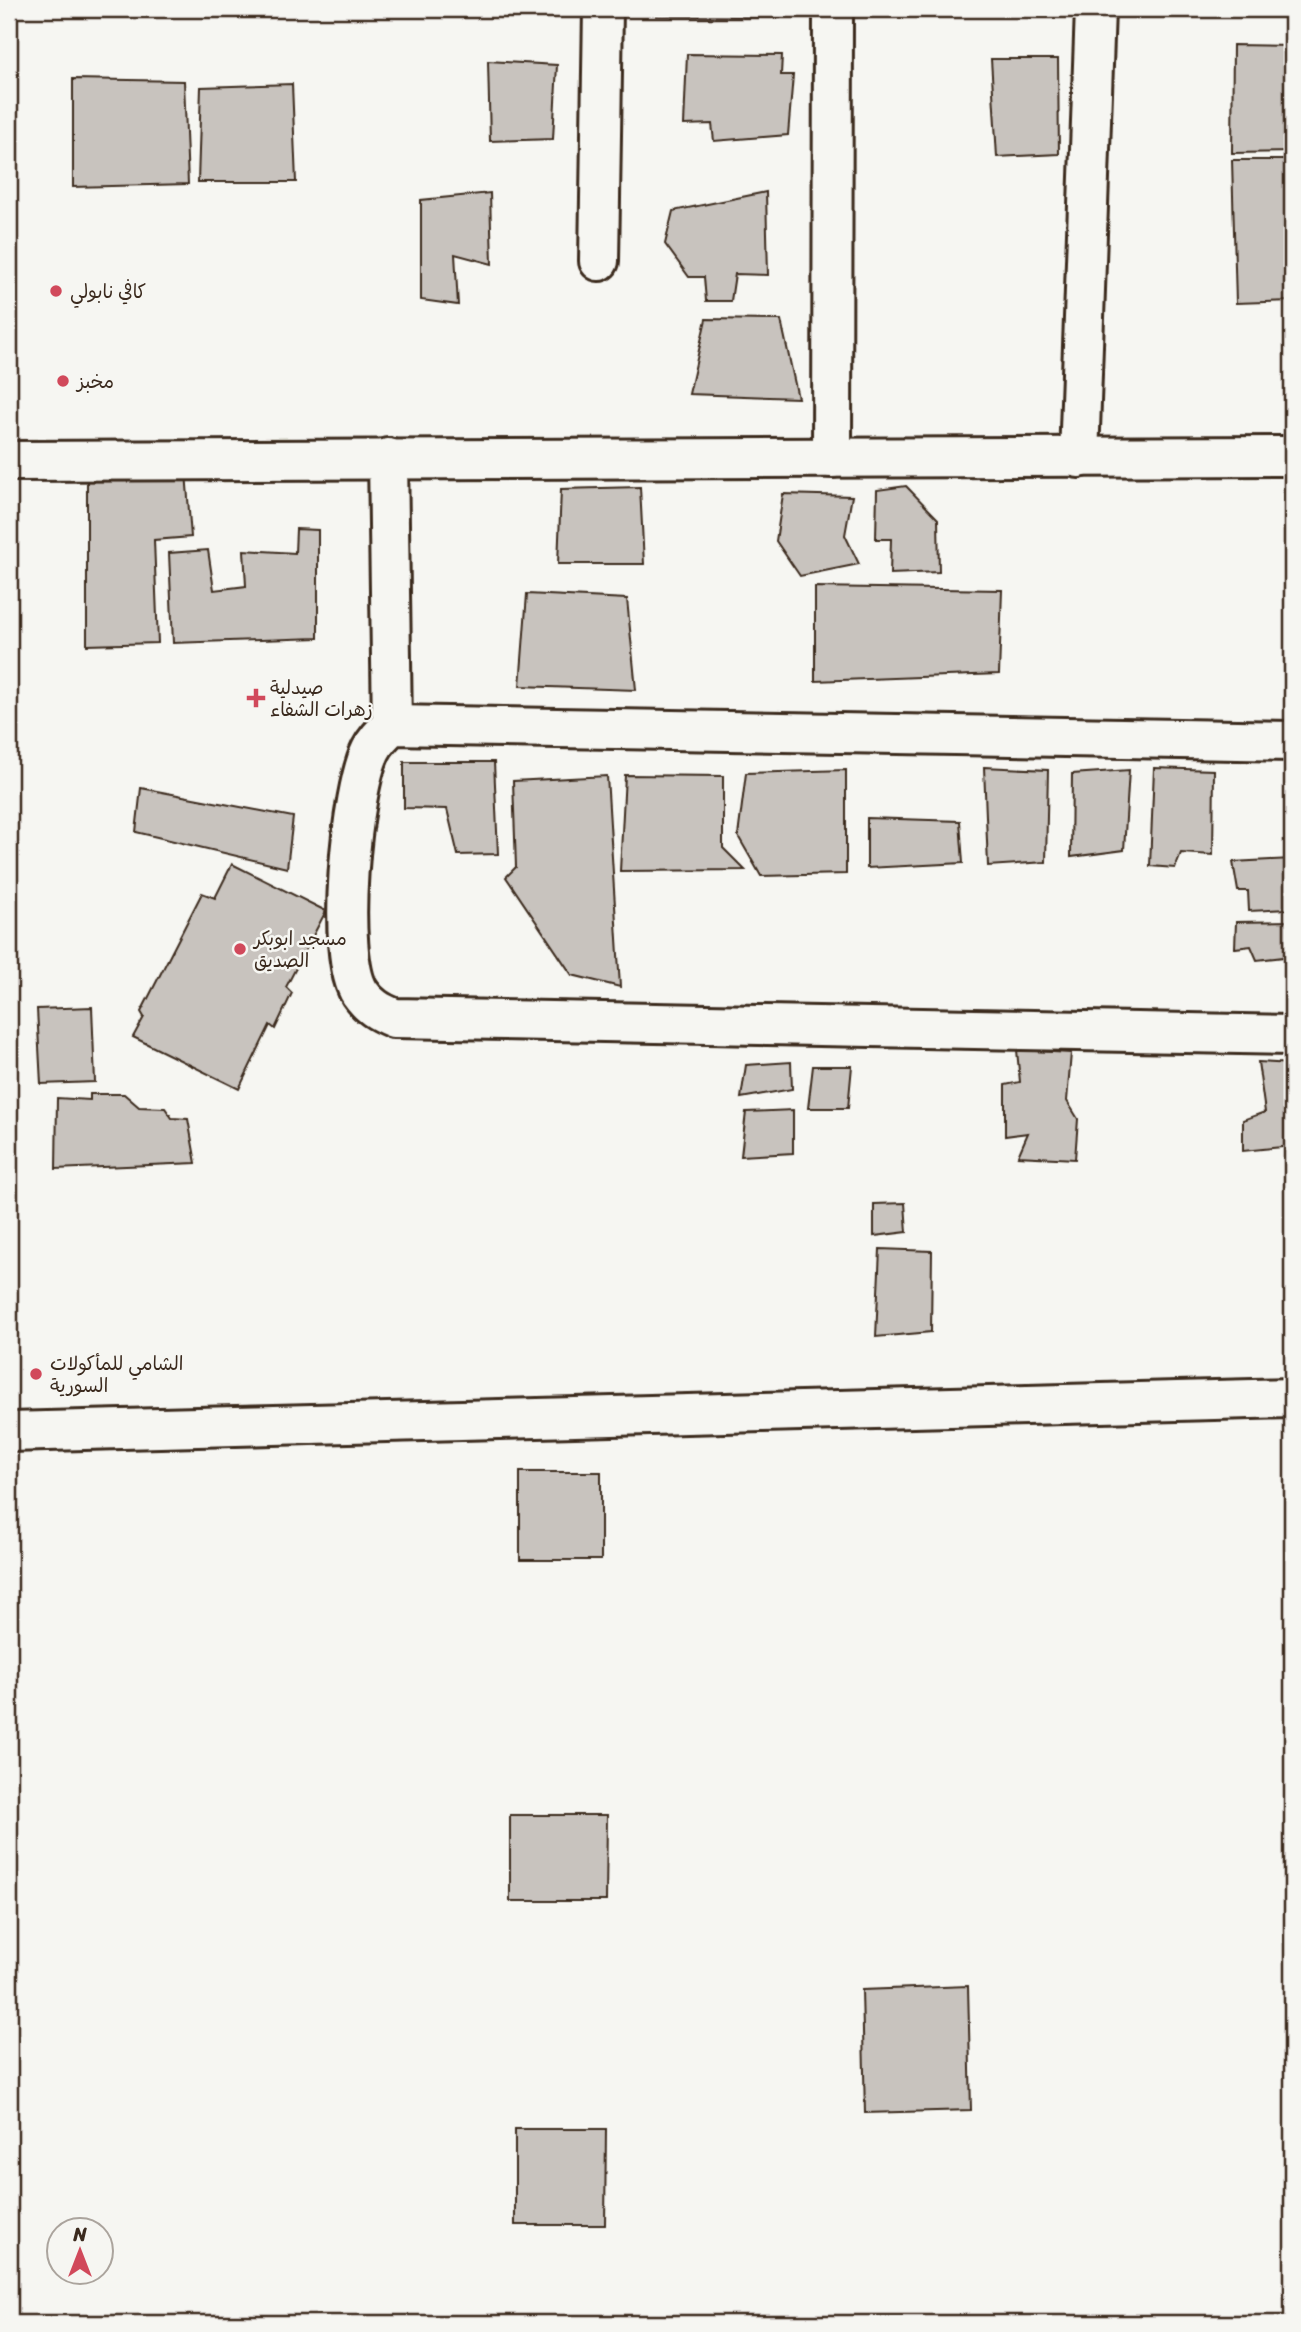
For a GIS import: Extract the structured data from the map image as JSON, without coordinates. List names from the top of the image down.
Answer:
{
  "places": {
    "other": [
      "كافي نابولي",
      "مخبز",
      "مسجد ابوبكر الصديق",
      "الشامي للمأكولات السورية"
    ],
    "health": ["صيدلية زهرات الشفاء"]
  },
  "north": "top"
}
